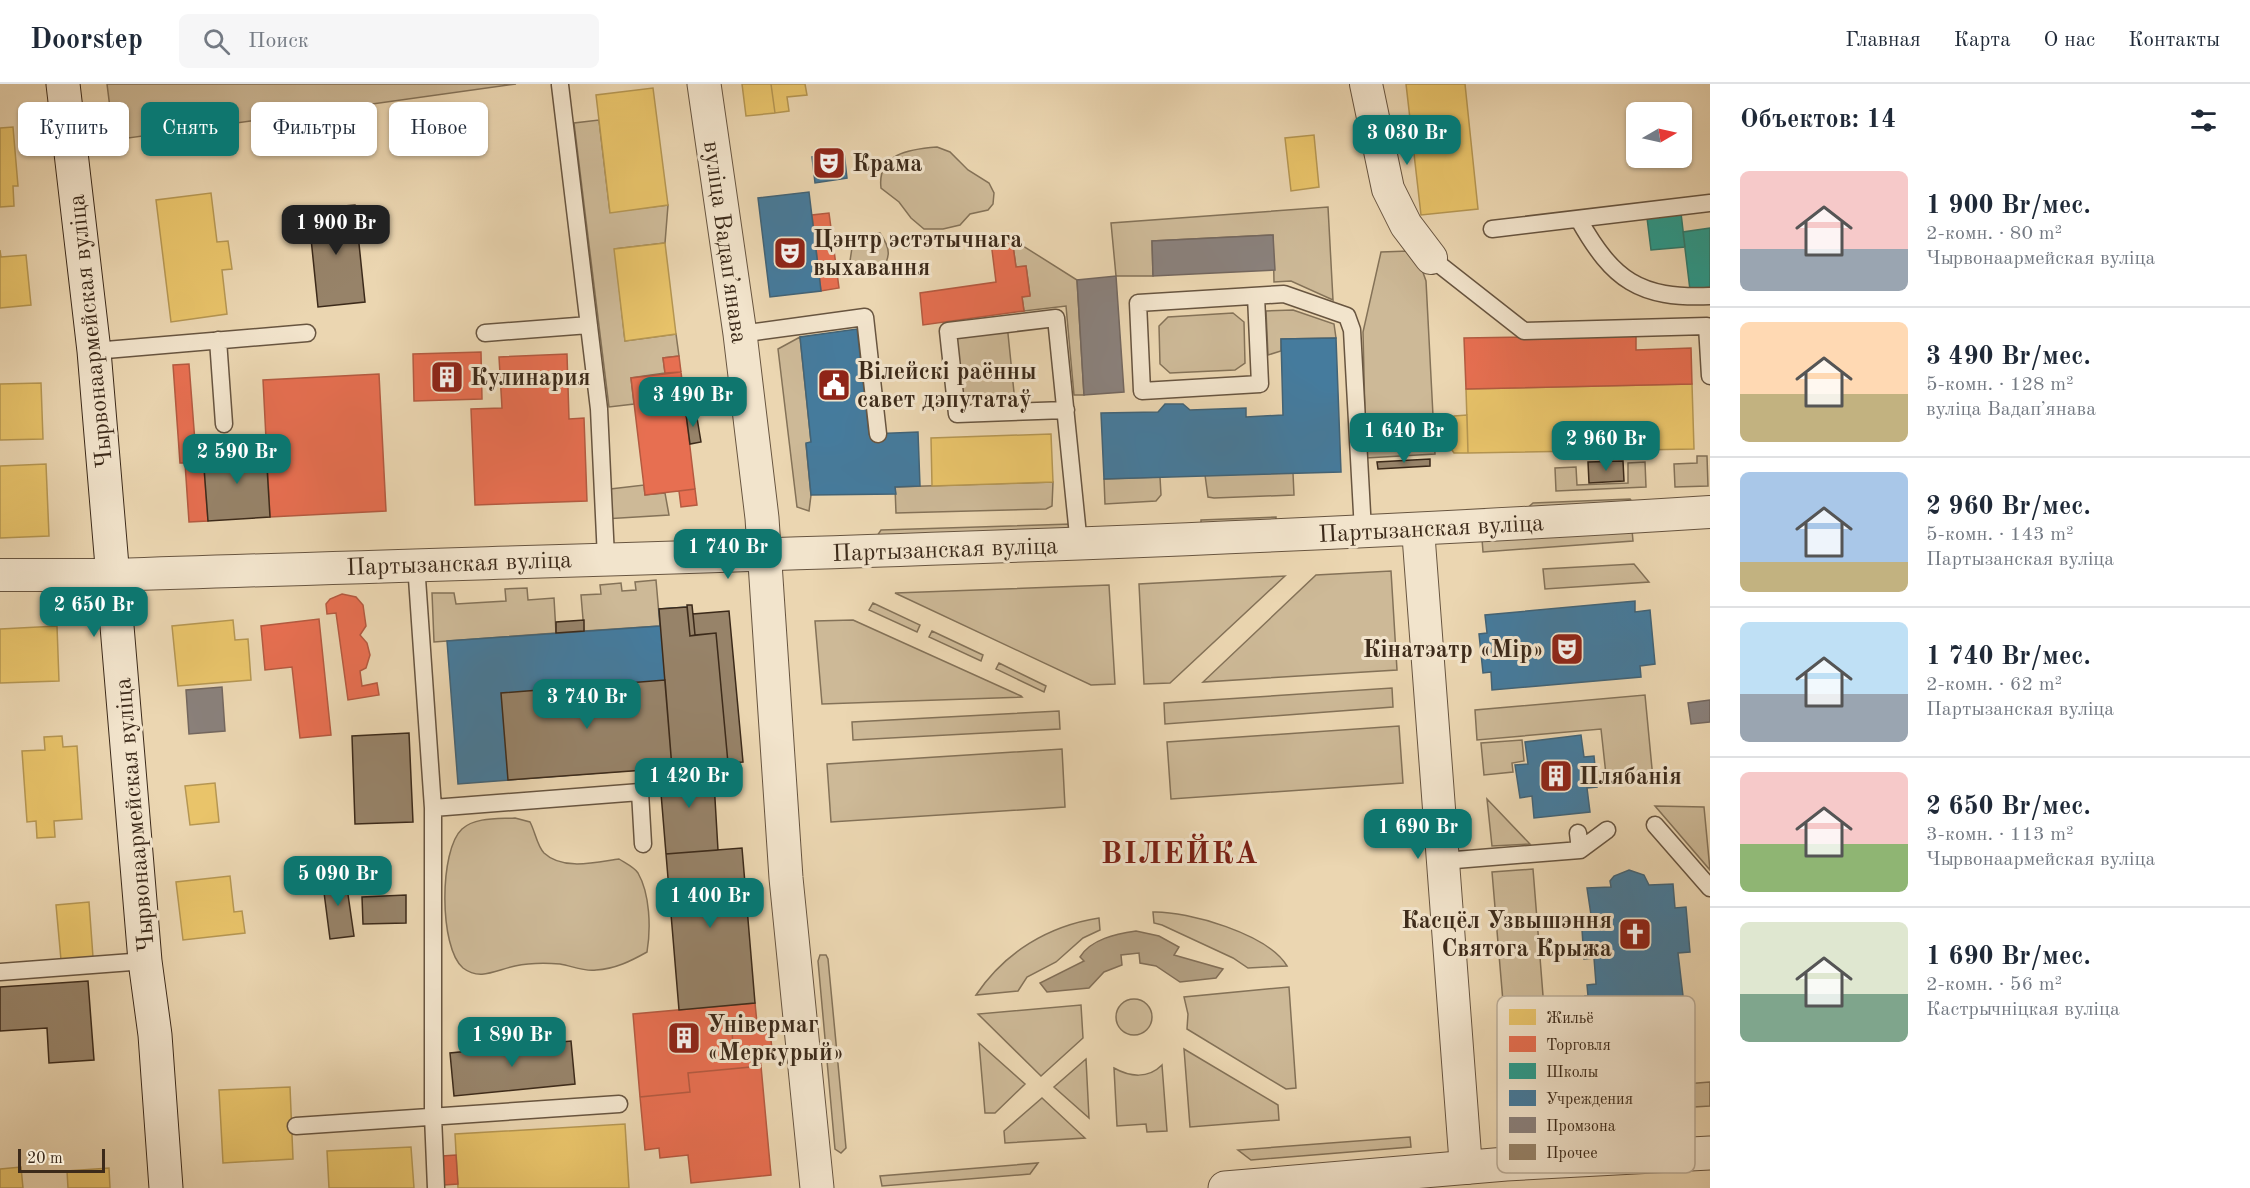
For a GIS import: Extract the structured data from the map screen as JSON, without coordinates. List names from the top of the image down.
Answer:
{
  "streets": {
    "street": ["вуліца Вадапʼянава", "Чырвонаармейская вуліца", "Партызанская вуліца"]
  },
  "crossings": [
    ["вуліца Вадапʼянава", "Партызанская вуліца"],
    ["Чырвонаармейская вуліца", "Партызанская вуліца"]
  ],
  "districts": ["ВІЛЕЙКА"],
  "places": {
    "theatre": ["Крама", "Цэнтр эстэтычнага выхавання", "Кінатэатр «Мір»"],
    "building": ["Кулинария", "Плябанія", "Універмаг «Меркурый»"],
    "public building": ["Вілейскі раённы савет дэпутатаў"],
    "church": ["Касцёл Узвышэння Святога Крыжа"]
  },
  "legend": [
    "Жильё",
    "Торговля",
    "Школы",
    "Учреждения",
    "Промзона",
    "Прочее"
  ],
  "scale_bar": "20 m",
  "north": "right",
  "page": {
    "header": "Doorstep",
    "search": "Поиск",
    "nav": [
      "Главная",
      "Карта",
      "О нас",
      "Контакты"
    ],
    "heading": "Объектов: 14",
    "chip": [
      "Купить",
      "Снять",
      "Фильтры",
      "Новое"
    ],
    "price": [
      "3 030 Br",
      "1 900 Br",
      "3 490 Br",
      "1 640 Br",
      "2 960 Br",
      "2 590 Br",
      "1 740 Br",
      "2 650 Br",
      "3 740 Br",
      "1 420 Br",
      "1 690 Br",
      "5 090 Br",
      "1 400 Br",
      "1 890 Br"
    ],
    "list": [
      {
        "name": "1 900 Br/мес.",
        "note": "2-комн. · 80 m² · Чырвонаармейская вуліца"
      },
      {
        "name": "3 490 Br/мес.",
        "note": "5-комн. · 128 m² · вуліца Вадапʼянава"
      },
      {
        "name": "2 960 Br/мес.",
        "note": "5-комн. · 143 m² · Партызанская вуліца"
      },
      {
        "name": "1 740 Br/мес.",
        "note": "2-комн. · 62 m² · Партызанская вуліца"
      },
      {
        "name": "2 650 Br/мес.",
        "note": "3-комн. · 113 m² · Чырвонаармейская вуліца"
      },
      {
        "name": "1 690 Br/мес.",
        "note": "2-комн. · 56 m² · Кастрычніцкая вуліца"
      }
    ],
    "scale": "20 m"
  }
}
